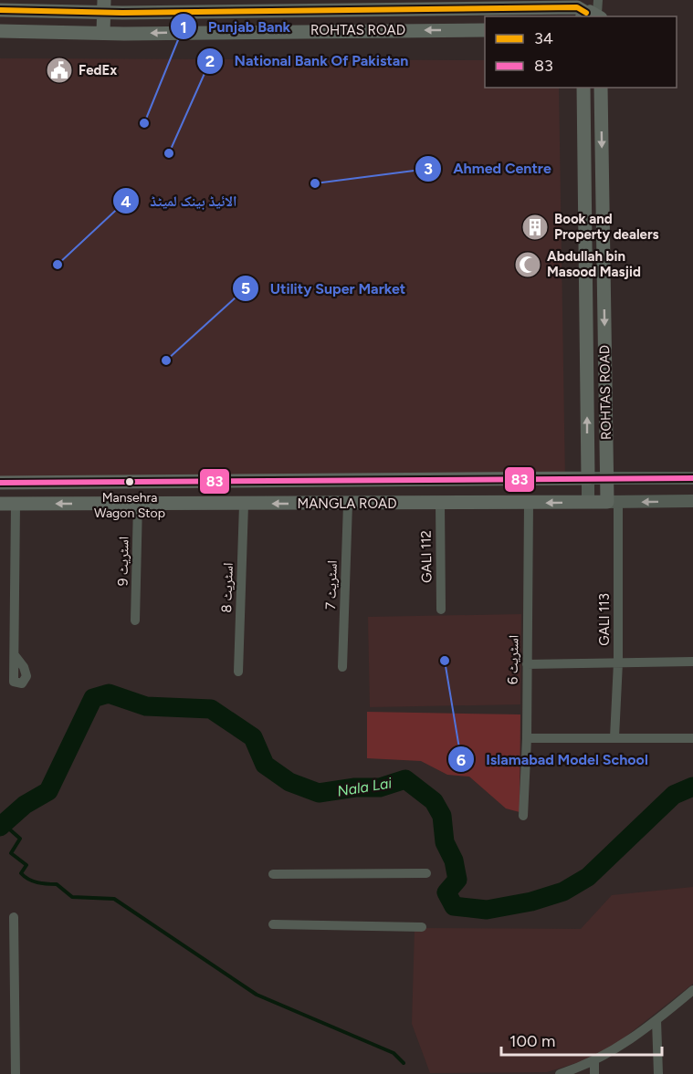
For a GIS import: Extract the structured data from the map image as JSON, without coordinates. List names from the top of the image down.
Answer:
{
  "streets": {
    "main road": ["ROHTAS ROAD", "MANGLA ROAD"],
    "street": [
      "GALI 112",
      "اسٹریٹ 9",
      "اسٹریٹ 7",
      "اسٹریٹ 8",
      "GALI 113",
      "اسٹریٹ 6"
    ]
  },
  "crossings": [
    ["ROHTAS ROAD", "MANGLA ROAD"],
    ["ROHTAS ROAD", "GALI 113"],
    ["MANGLA ROAD", "GALI 112"],
    ["MANGLA ROAD", "اسٹریٹ 9"],
    ["MANGLA ROAD", "اسٹریٹ 7"],
    ["MANGLA ROAD", "اسٹریٹ 8"],
    ["MANGLA ROAD", "GALI 113"],
    ["MANGLA ROAD", "اسٹریٹ 6"]
  ],
  "water": ["Nala Lai"],
  "places": {
    "public building": ["FedEx"],
    "other": [
      "Punjab Bank",
      "National Bank Of Pakistan",
      "Ahmed Centre",
      "الائیڈ بینک لمیٹڈ",
      "Utility Super Market",
      "Mansehra Wagon Stop",
      "Islamabad Model School"
    ],
    "building": ["Book and Property dealers"],
    "mosque": ["Abdullah bin Masood Masjid"]
  },
  "lines": ["transit line 34", "transit line 83"],
  "legend": ["34", "83"],
  "scale_bar": "100 m"
}
